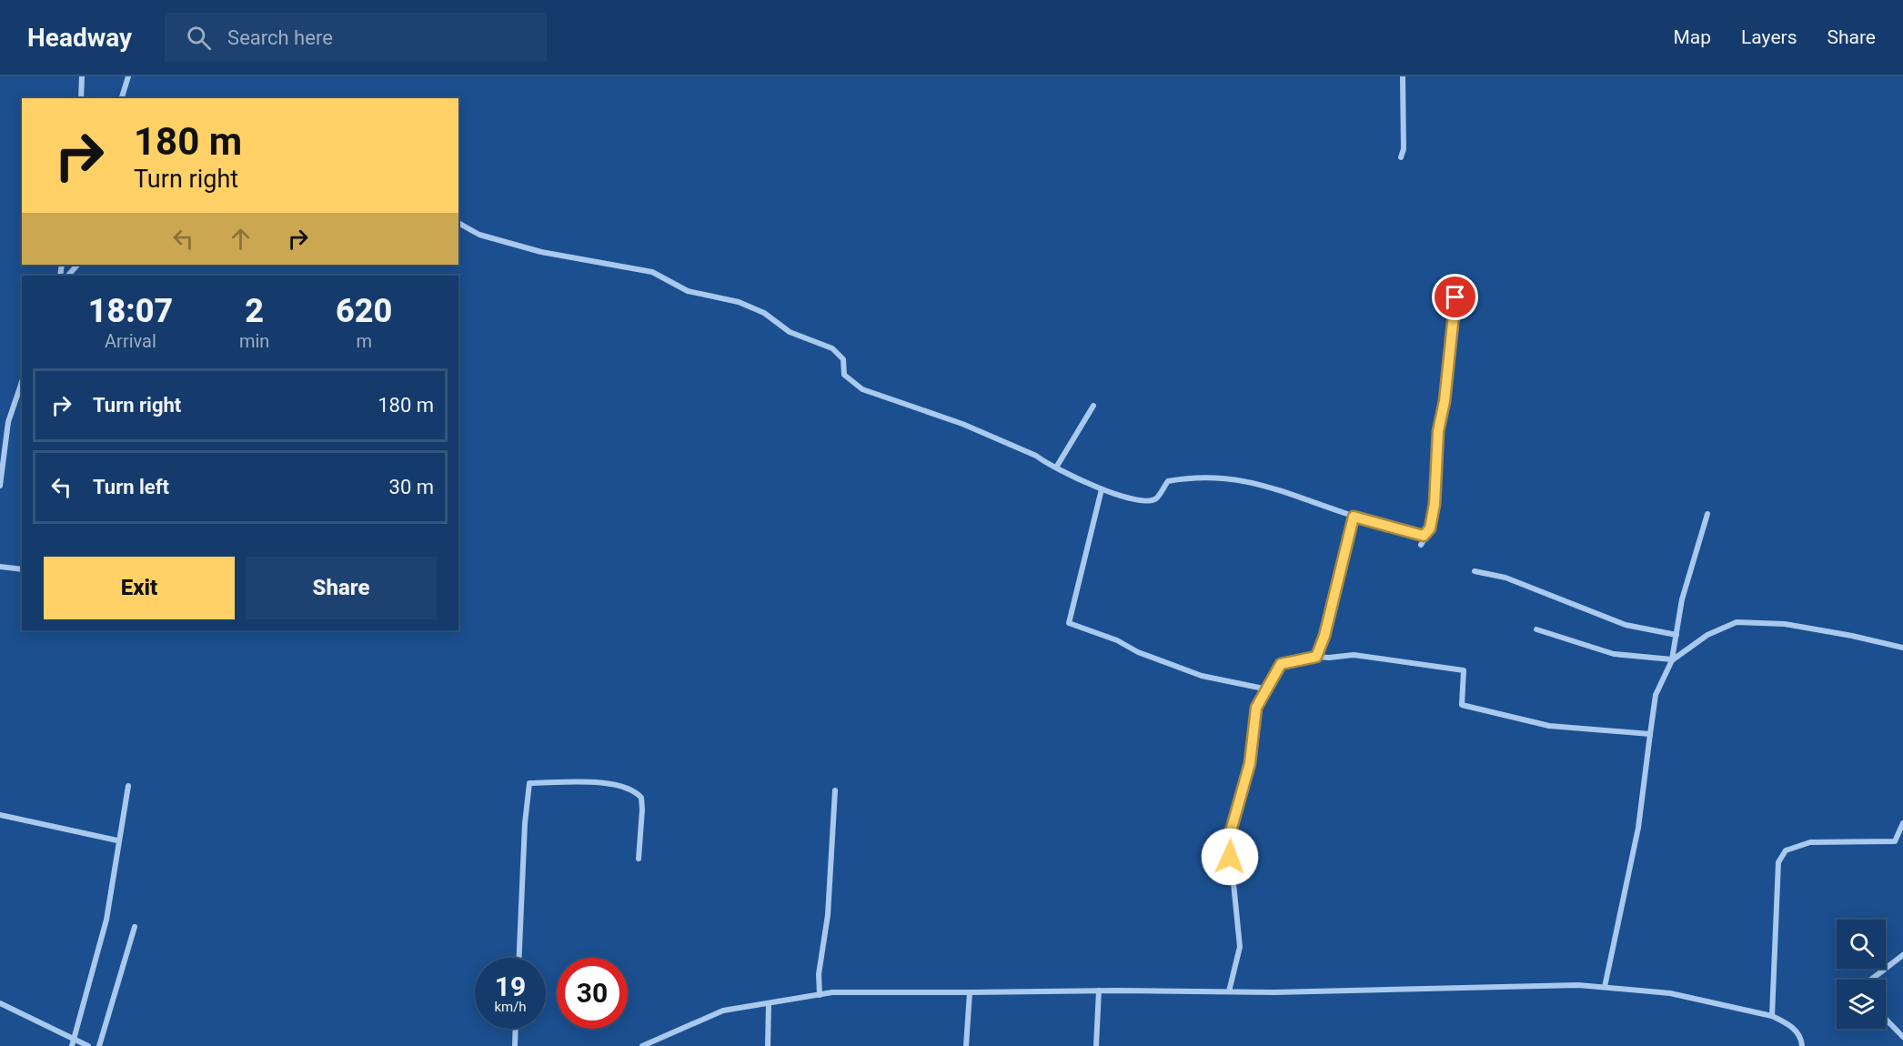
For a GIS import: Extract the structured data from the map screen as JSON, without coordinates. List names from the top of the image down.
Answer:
{
  "page": {
    "header": "Headway",
    "search": "Search here",
    "nav": ["Map", "Layers", "Share"],
    "turn": ["180 m", "Turn right"],
    "eta": [
      "18:07",
      "Arrival",
      "2",
      "min",
      "620",
      "m"
    ],
    "list": [
      {
        "name": "Turn right",
        "value": "180 m"
      },
      {
        "name": "Turn left",
        "value": "30 m"
      }
    ],
    "buttons": ["Exit", "Share"],
    "speed": "19 km/h",
    "limit": "30"
  }
}
